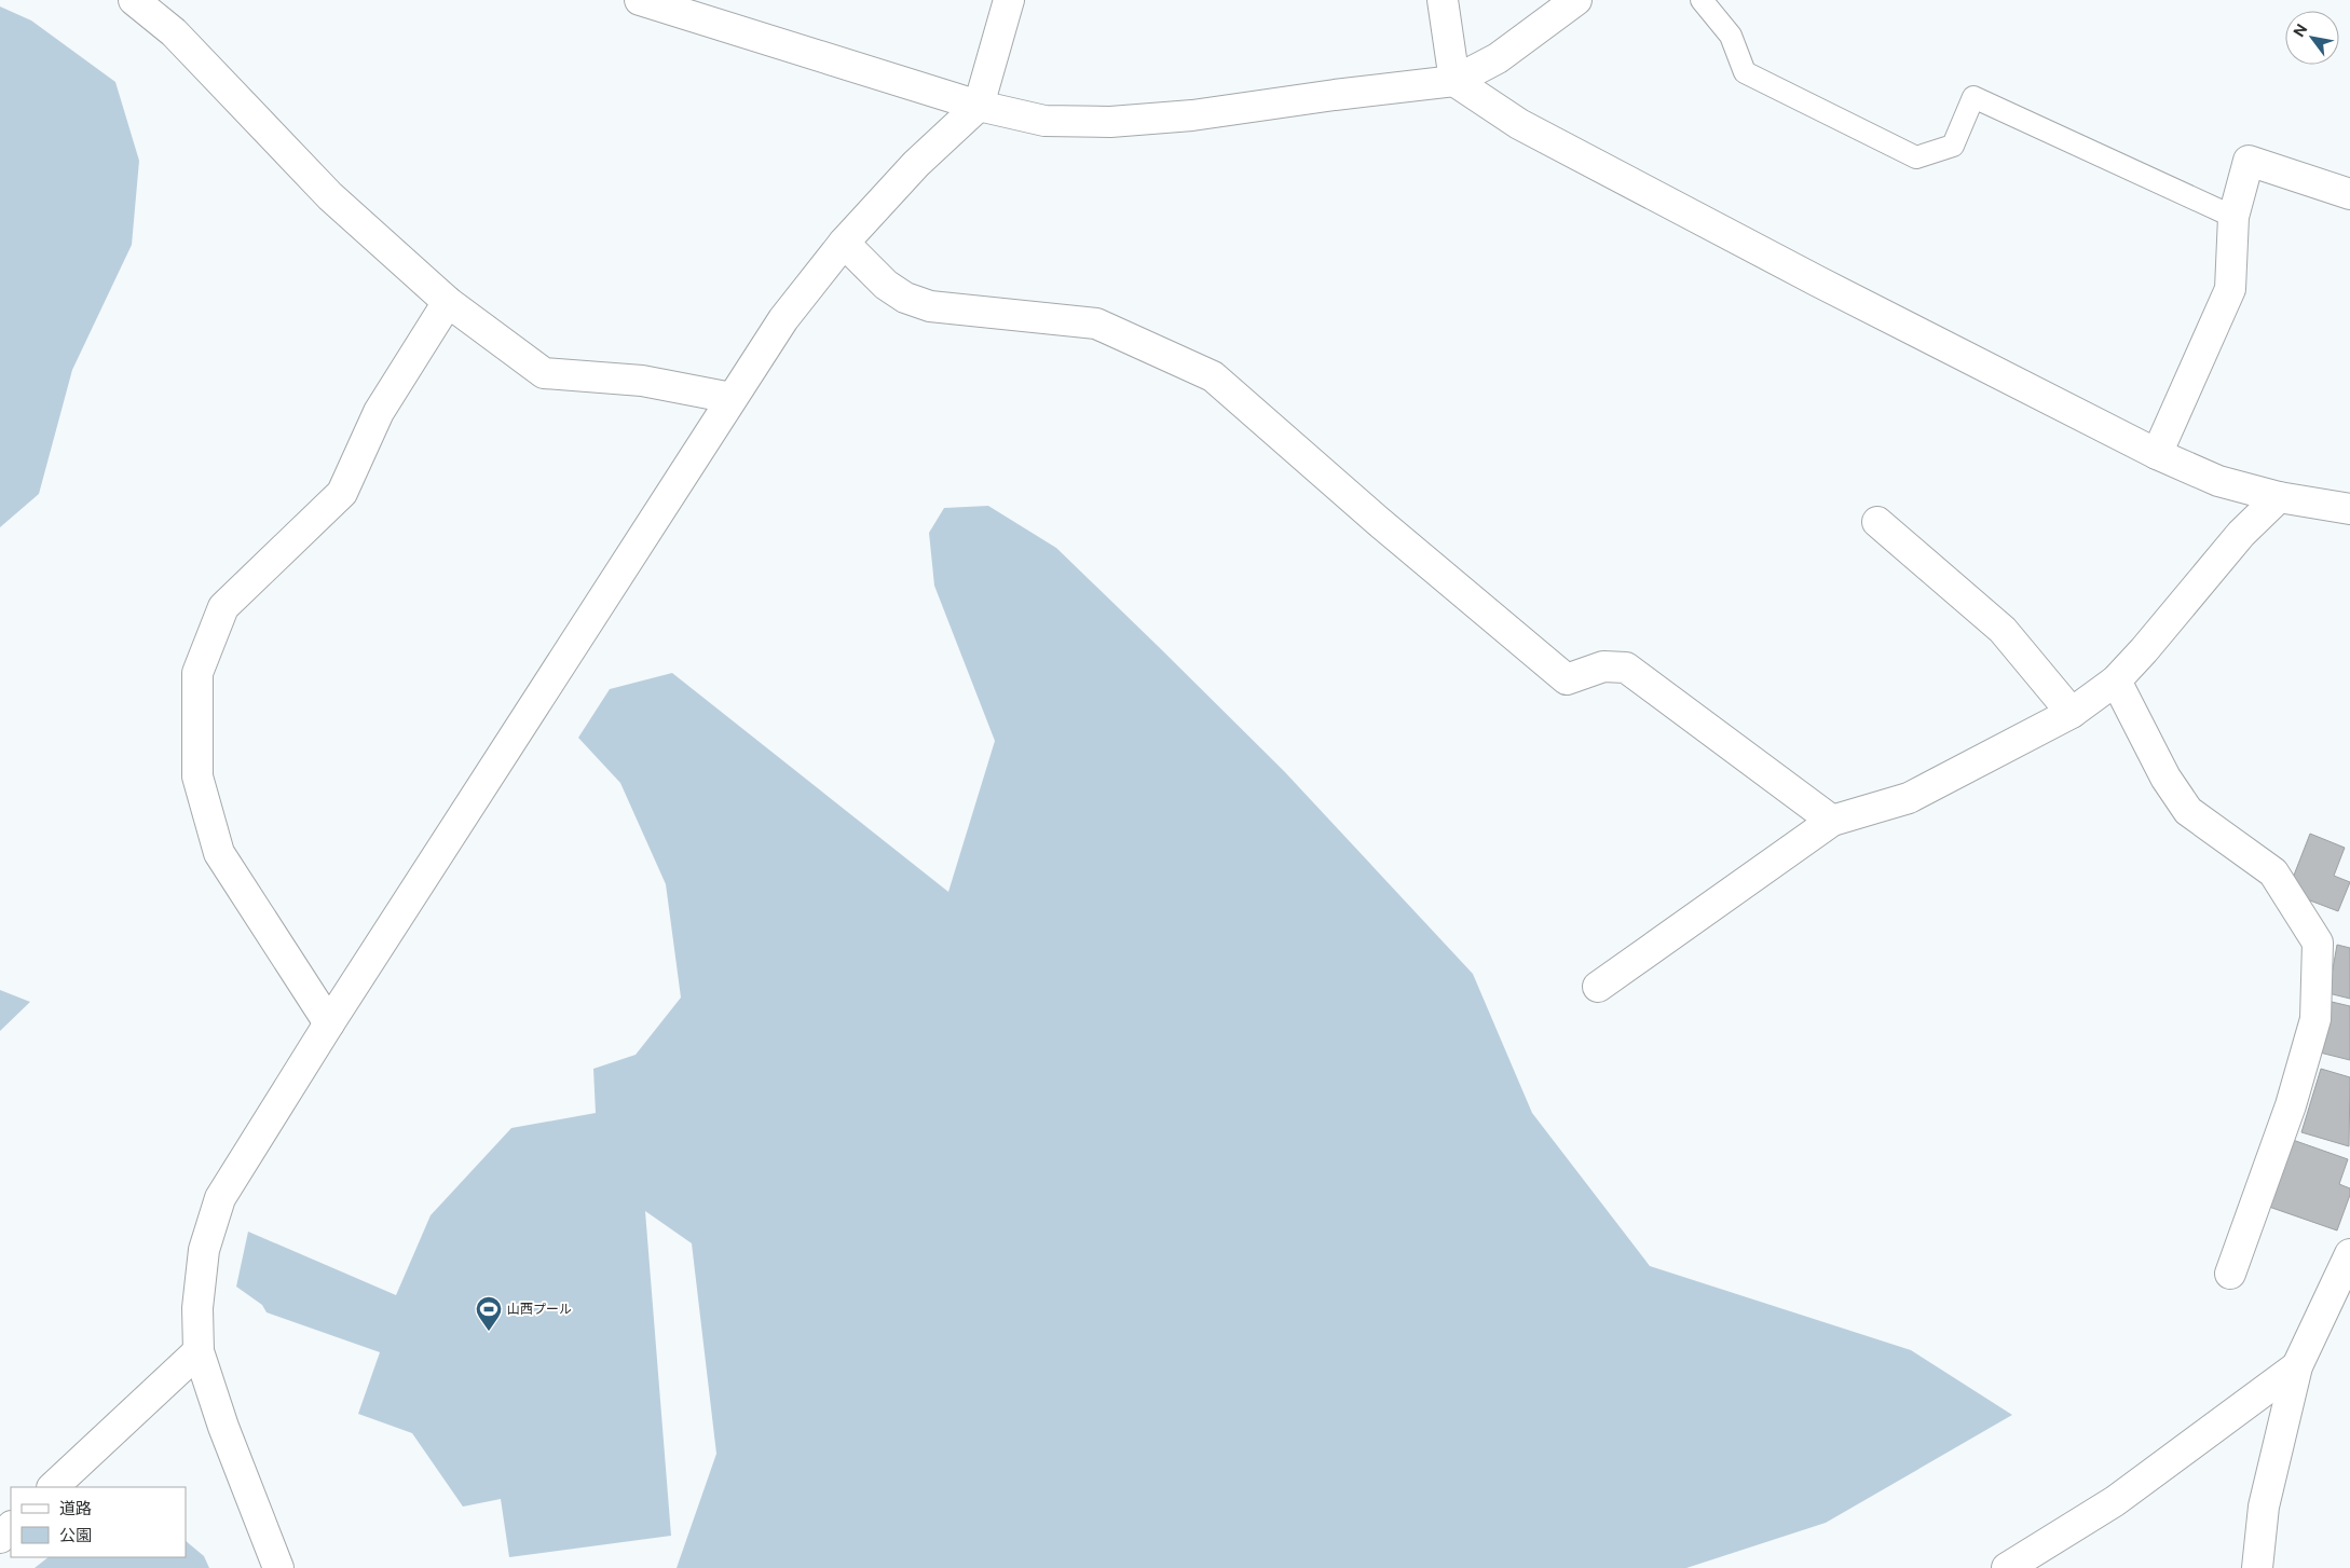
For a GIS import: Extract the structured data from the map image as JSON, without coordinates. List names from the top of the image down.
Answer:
{
  "places": {
    "sports": ["山西プール"]
  },
  "legend": ["道路", "公園"],
  "north": "top left"
}
